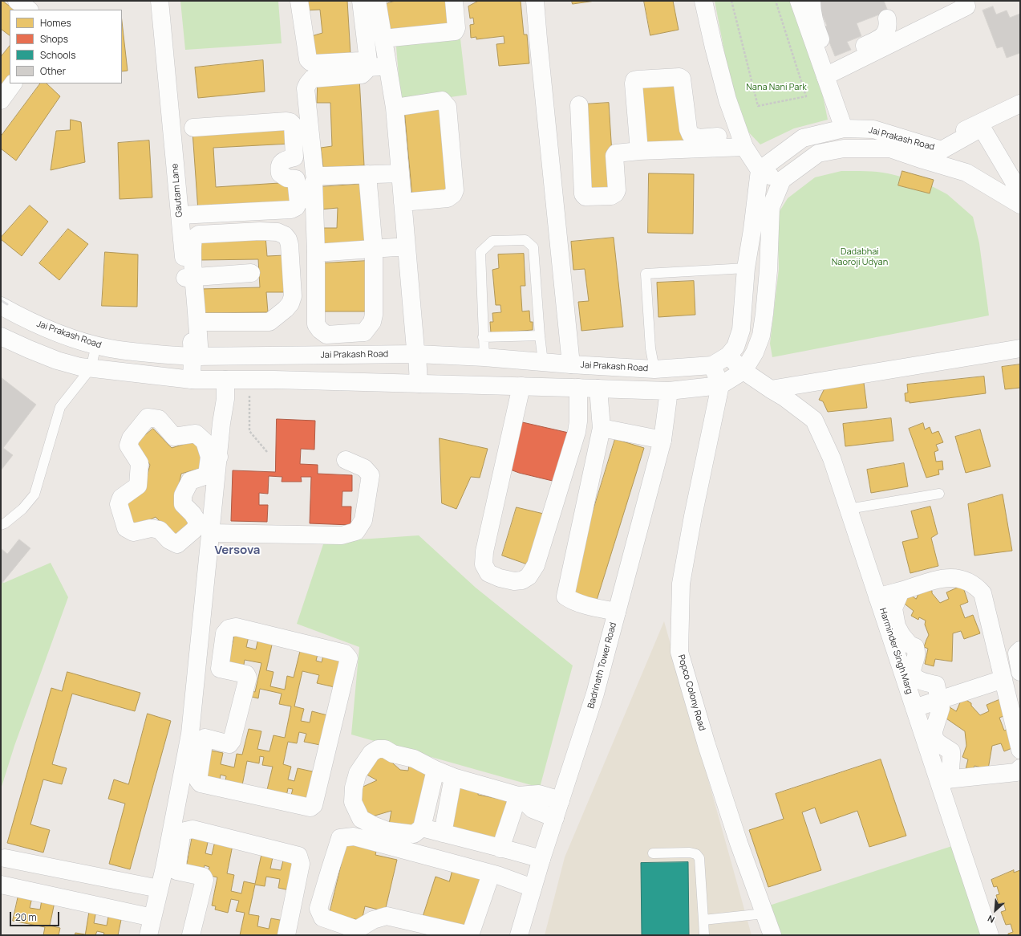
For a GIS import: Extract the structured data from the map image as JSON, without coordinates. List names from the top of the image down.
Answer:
{
  "streets": {
    "street": [
      "Jai Prakash Road",
      "Gautam Lane",
      "Harminder Singh Marg",
      "Badrinath Tower Road",
      "Popco Colony Road"
    ]
  },
  "crossings": [
    ["Jai Prakash Road", "Gautam Lane"],
    ["Jai Prakash Road", "Harminder Singh Marg"],
    ["Jai Prakash Road", "Badrinath Tower Road"],
    ["Jai Prakash Road", "Popco Colony Road"]
  ],
  "districts": ["Versova"],
  "parks": ["Nana Nani Park", "Dadabhai Naoroji Udyan"],
  "legend": [
    "Homes",
    "Shops",
    "Schools",
    "Other"
  ],
  "scale_bar": "20 m",
  "north": "bottom left"
}
